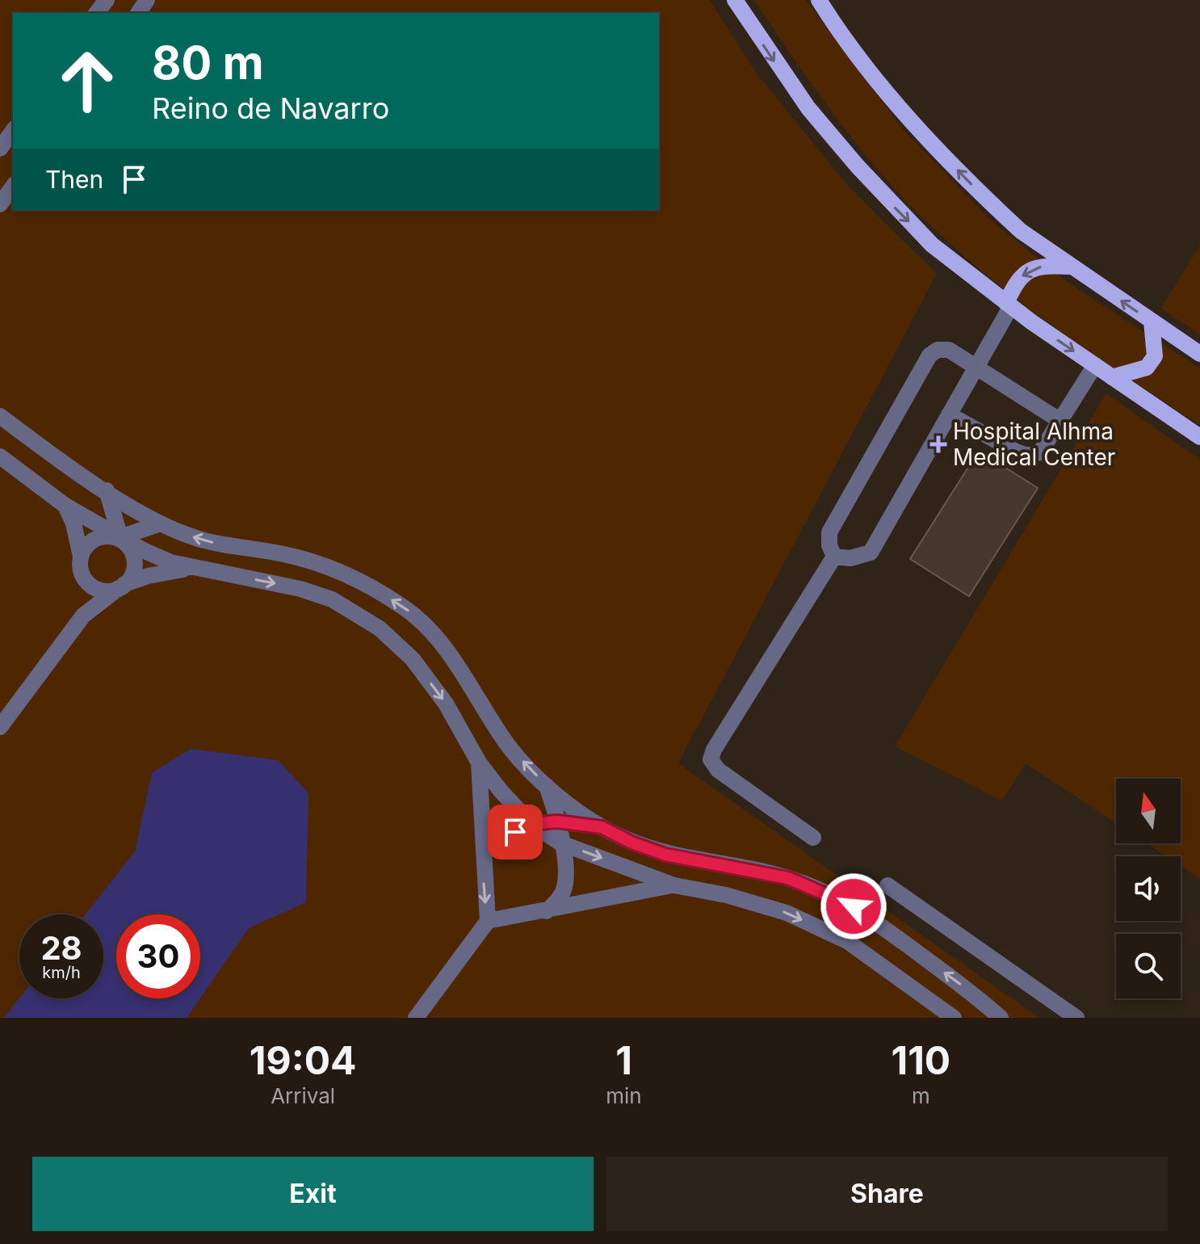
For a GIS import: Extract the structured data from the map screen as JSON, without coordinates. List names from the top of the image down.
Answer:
{
  "places": {
    "health": ["Hospital Alhma Medical Center"]
  },
  "north": "top",
  "page": {
    "turn": ["80 m", "Reino de Navarro"],
    "then": "Then",
    "speed": "28 km/h",
    "limit": "30",
    "eta": [
      "19:04",
      "Arrival",
      "1",
      "min",
      "110",
      "m"
    ],
    "buttons": ["Exit", "Share"]
  }
}
